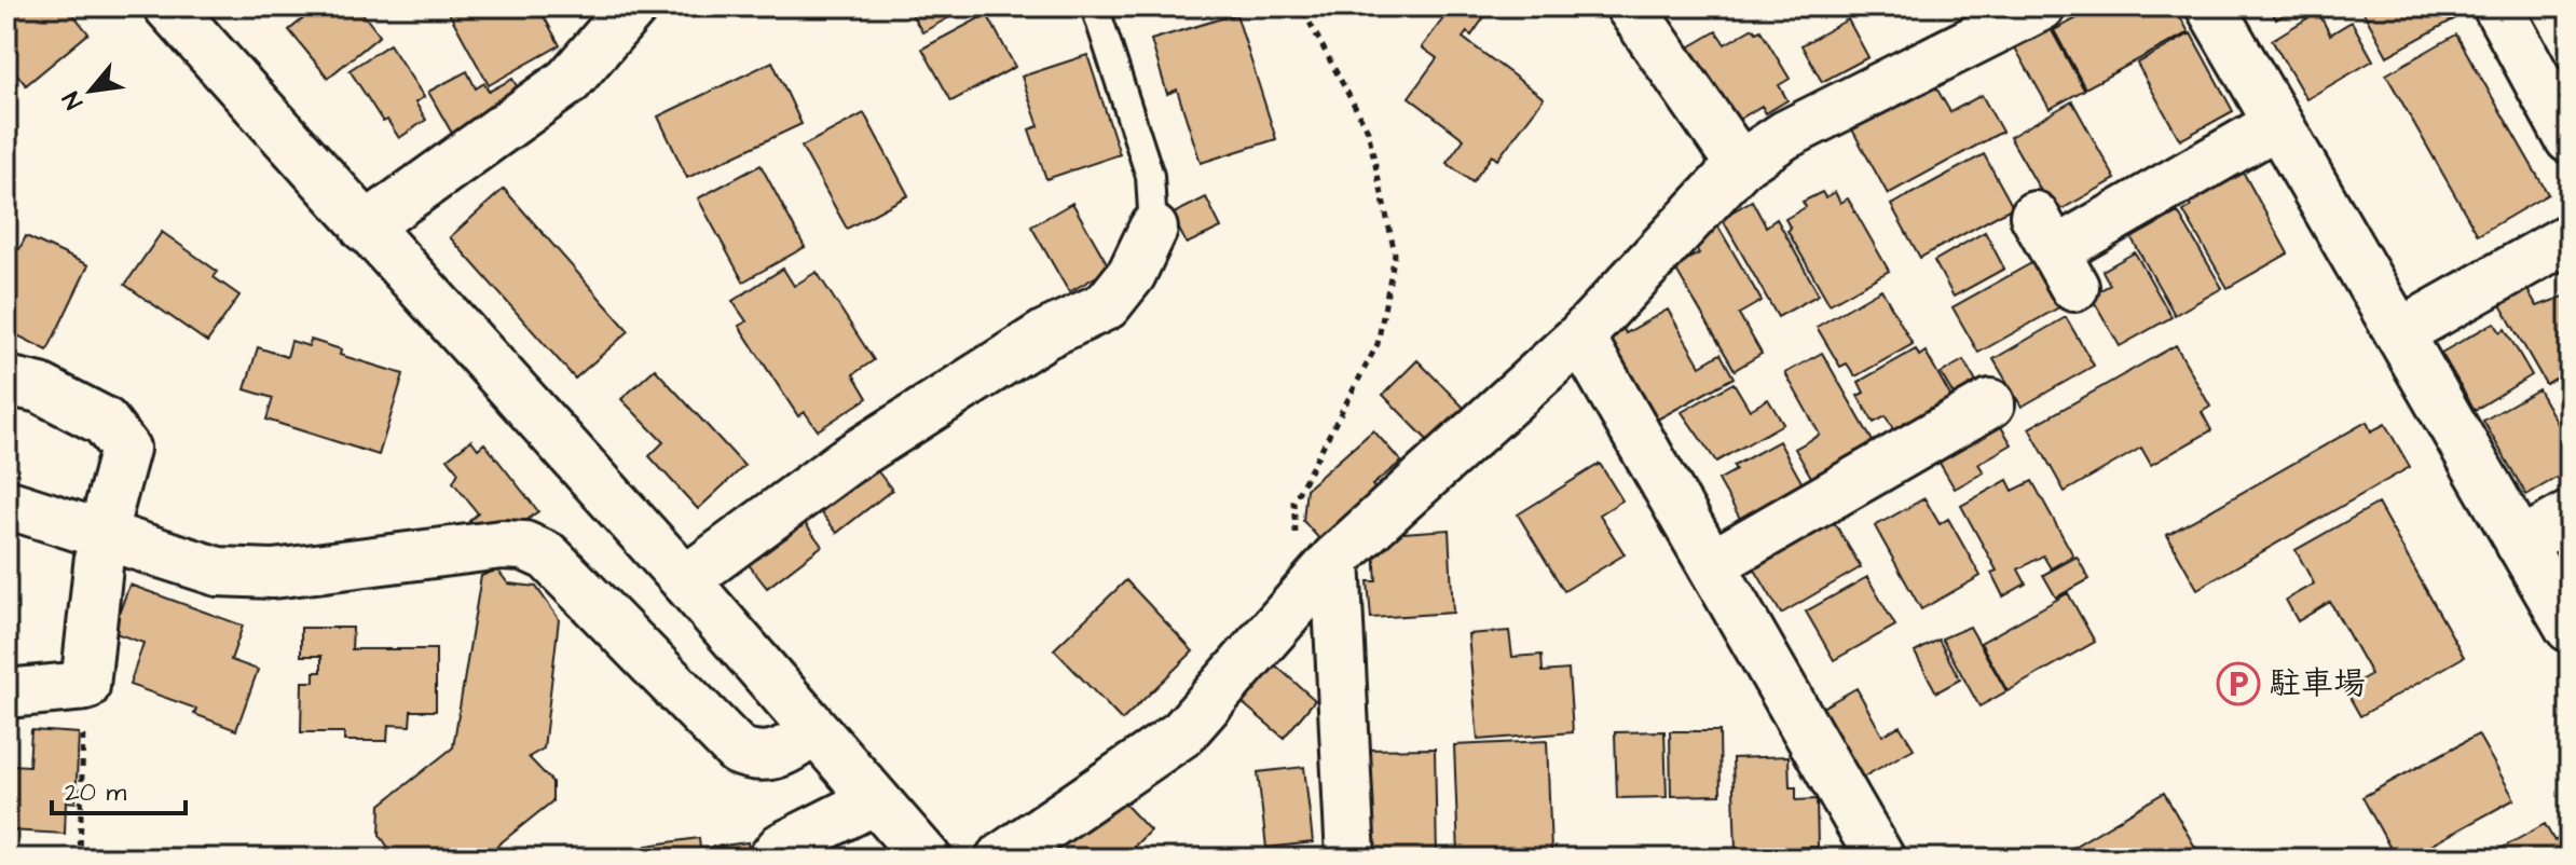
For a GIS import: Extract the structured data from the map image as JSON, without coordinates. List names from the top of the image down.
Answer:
{
  "places": {
    "parking": ["駐車場"]
  },
  "scale_bar": "20 m",
  "north": "bottom left"
}
